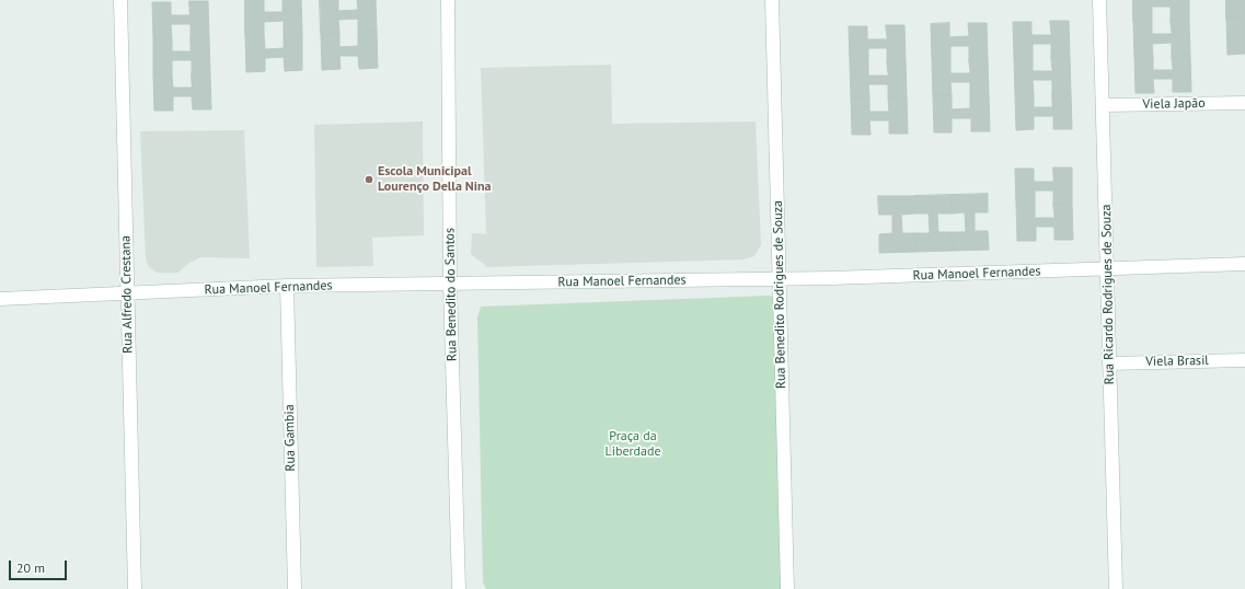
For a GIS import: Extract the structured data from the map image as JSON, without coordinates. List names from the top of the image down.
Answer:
{
  "streets": {
    "street": [
      "Viela Japão",
      "Rua Manoel Fernandes",
      "Rua Alfredo Crestana",
      "Rua Benedito do Santos",
      "Rua Benedito Rodrigues de Souza",
      "Rua Ricardo Rodrigues de Souza",
      "Viela Brasil",
      "Rua Gambia"
    ]
  },
  "crossings": [
    ["Viela Japão", "Rua Ricardo Rodrigues de Souza"],
    ["Rua Manoel Fernandes", "Rua Alfredo Crestana"],
    ["Rua Manoel Fernandes", "Rua Benedito do Santos"],
    ["Rua Manoel Fernandes", "Rua Benedito Rodrigues de Souza"],
    ["Rua Manoel Fernandes", "Rua Ricardo Rodrigues de Souza"],
    ["Rua Manoel Fernandes", "Rua Gambia"],
    ["Rua Ricardo Rodrigues de Souza", "Viela Brasil"]
  ],
  "parks": ["Praça da Liberdade"],
  "places": ["Escola Municipal Lourenço Della Nina"],
  "scale_bar": "20 m"
}
